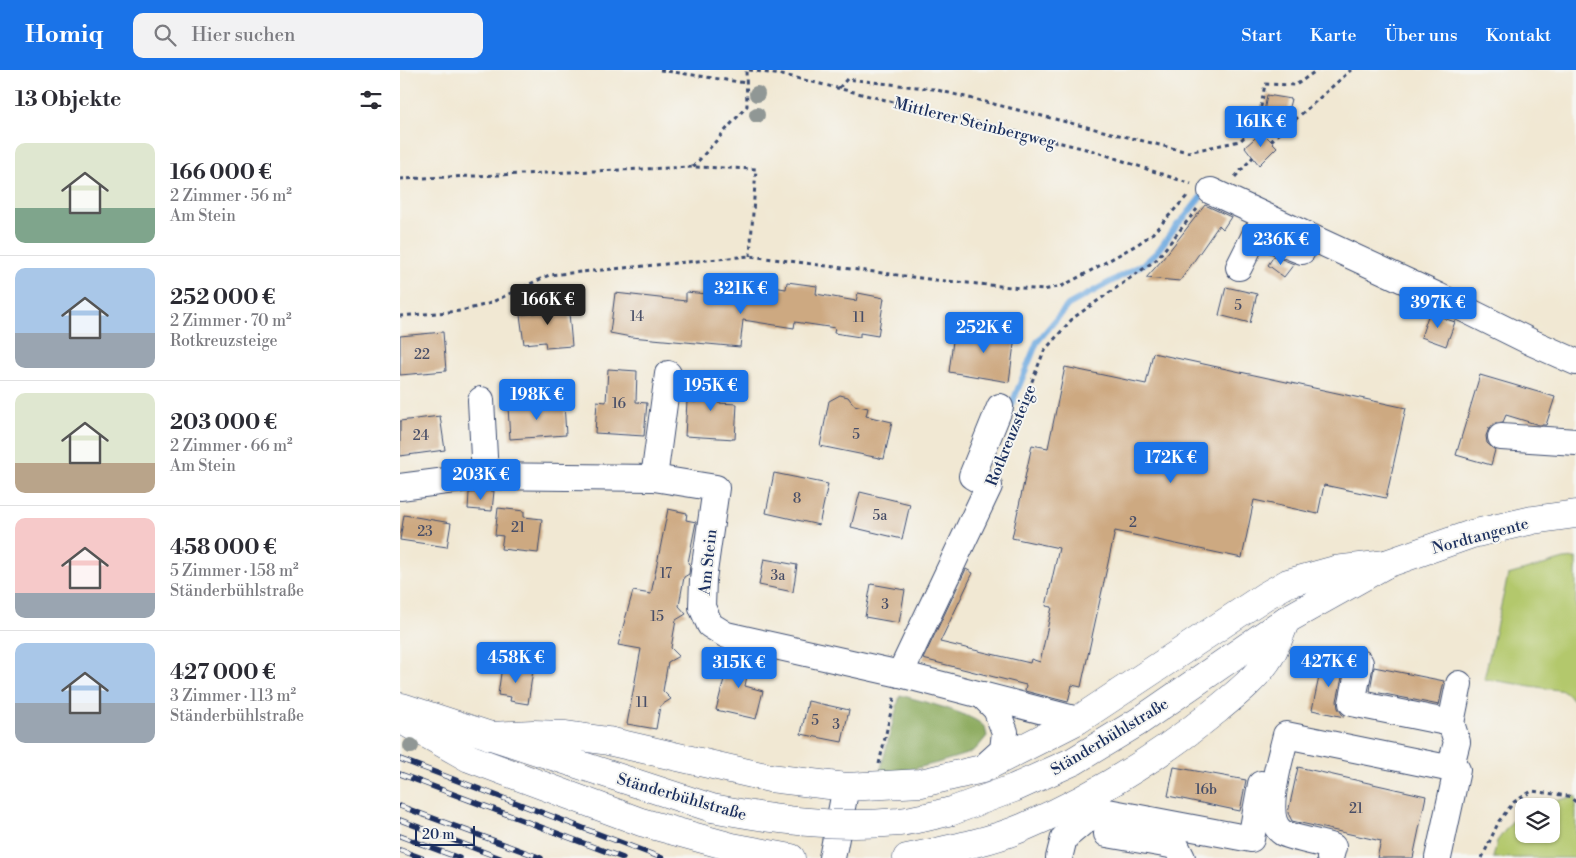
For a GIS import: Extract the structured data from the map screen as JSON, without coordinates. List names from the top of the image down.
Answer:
{
  "streets": {
    "highway": ["Nordtangente", "Ständerbühlstraße"],
    "street": ["Rotkreuzsteige", "Am Stein"],
    "path": ["Mittlerer Steinbergweg"]
  },
  "crossings": [
    ["Mittlerer Steinbergweg", "Rotkreuzsteige"],
    ["Rotkreuzsteige", "Am Stein"],
    ["Nordtangente", "Ständerbühlstraße"]
  ],
  "house_numbers": [
    "5",
    "14",
    "11",
    "22",
    "16",
    "5",
    "24",
    "8",
    "5a",
    "2",
    "21",
    "23",
    "17",
    "3a",
    "3",
    "15",
    "11",
    "5",
    "3",
    "16b",
    "21"
  ],
  "scale_bar": "20 m",
  "page": {
    "header": "Homiq",
    "search": "Hier suchen",
    "nav": [
      "Start",
      "Karte",
      "Über uns",
      "Kontakt"
    ],
    "heading": "13 Objekte",
    "price": [
      "161K €",
      "236K €",
      "321K €",
      "166K €",
      "397K €",
      "252K €",
      "195K €",
      "198K €",
      "172K €",
      "203K €",
      "458K €",
      "427K €",
      "315K €"
    ],
    "list": [
      {
        "name": "166 000 €",
        "note": "2 Zimmer · 56 m² · Am Stein"
      },
      {
        "name": "252 000 €",
        "note": "2 Zimmer · 70 m² · Rotkreuzsteige"
      },
      {
        "name": "203 000 €",
        "note": "2 Zimmer · 66 m² · Am Stein"
      },
      {
        "name": "458 000 €",
        "note": "5 Zimmer · 158 m² · Ständerbühlstraße"
      },
      {
        "name": "427 000 €",
        "note": "3 Zimmer · 113 m² · Ständerbühlstraße"
      }
    ],
    "scale": "20 m"
  }
}
